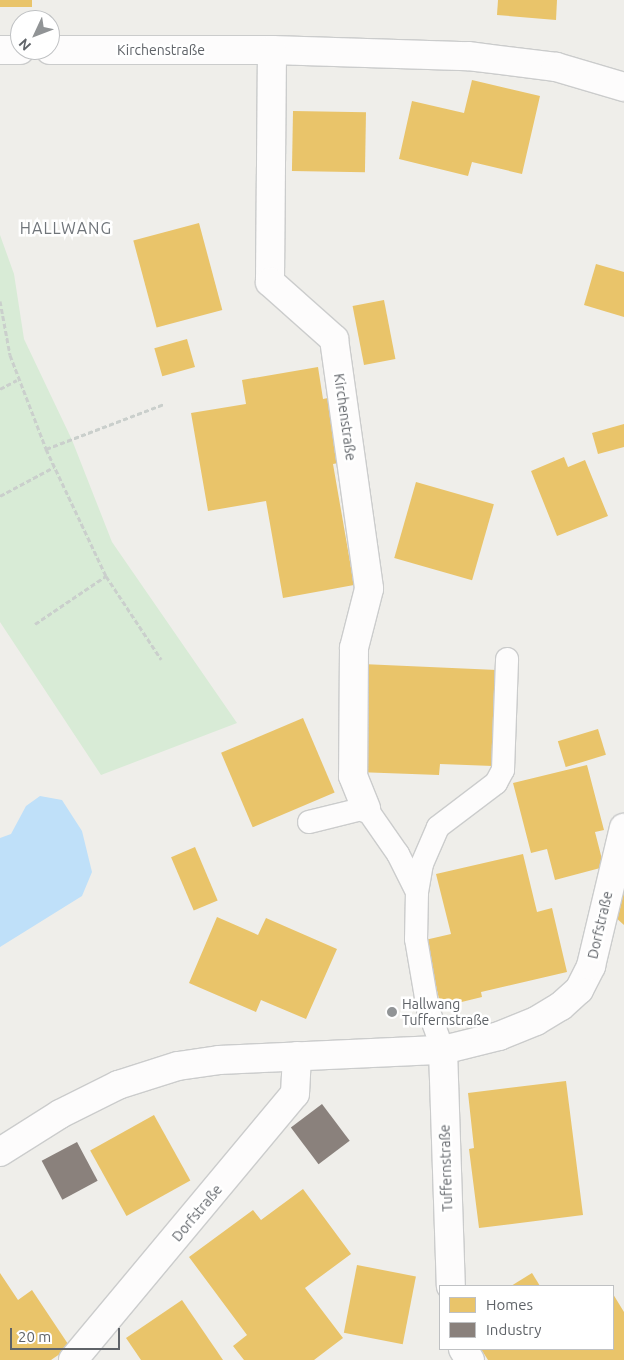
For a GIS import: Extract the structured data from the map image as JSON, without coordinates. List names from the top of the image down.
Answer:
{
  "streets": {
    "street": ["Kirchenstraße", "Dorfstraße", "Tuffernstraße"]
  },
  "crossings": [
    ["Dorfstraße", "Tuffernstraße"]
  ],
  "districts": ["HALLWANG"],
  "places": ["Hallwang Tuffernstraße"],
  "legend": ["Homes", "Industry"],
  "scale_bar": "20 m",
  "north": "bottom left"
}
